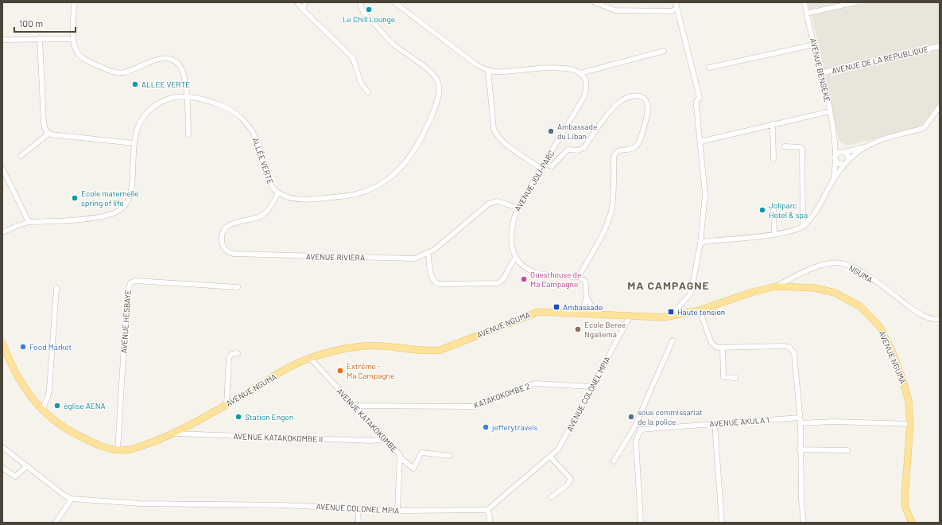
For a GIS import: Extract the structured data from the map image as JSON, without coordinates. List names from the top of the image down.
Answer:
{
  "streets": {
    "main road": ["AVENUE NGUMA"],
    "street": [
      "AVENUE DE LA RÉPUBLIQUE",
      "AVENUE BENSEKE",
      "ALLÉE VERTE",
      "AVENUE JOLI-PARC",
      "AVENUE RIVIERA",
      "NGUMA",
      "AVENUE HESBAYE",
      "AVENUE COLONEL MPIA",
      "KATAKOKOMBE 2",
      "AVENUE KATAKOKOMBE",
      "AVENUE AKULA 1",
      "AVENUE KATAKOKOMBE II"
    ]
  },
  "crossings": [
    ["AVENUE DE LA RÉPUBLIQUE", "AVENUE BENSEKE"],
    ["ALLÉE VERTE", "AVENUE RIVIERA"],
    ["AVENUE JOLI-PARC", "AVENUE RIVIERA"],
    ["NGUMA", "AVENUE NGUMA"],
    ["AVENUE HESBAYE", "AVENUE NGUMA"],
    ["AVENUE NGUMA", "AVENUE COLONEL MPIA"],
    ["AVENUE NGUMA", "AVENUE KATAKOKOMBE"],
    ["AVENUE NGUMA", "AVENUE AKULA 1"],
    ["AVENUE NGUMA", "AVENUE KATAKOKOMBE II"],
    ["AVENUE COLONEL MPIA", "KATAKOKOMBE 2"],
    ["AVENUE COLONEL MPIA", "AVENUE KATAKOKOMBE"],
    ["KATAKOKOMBE 2", "AVENUE KATAKOKOMBE"],
    ["AVENUE KATAKOKOMBE", "AVENUE KATAKOKOMBE II"]
  ],
  "districts": ["MA CAMPAGNE"],
  "places": {
    "other": [
      "Le Chill Lounge",
      "ALLEE VERTE",
      "Ambassade du Liban",
      "Ecole maternelle spring of life",
      "Joliparc Hotel & spa",
      "Guesthouse de Ma Campagne",
      "Ecole Beree Ngaliema",
      "Food Market",
      "Extrême - Ma Campagne",
      "église AENA",
      "Station Engen",
      "sous commissariat de la police",
      "jefferytravels"
    ],
    "transit": ["Ambassade", "Haute tension"]
  },
  "scale_bar": "100 m"
}
